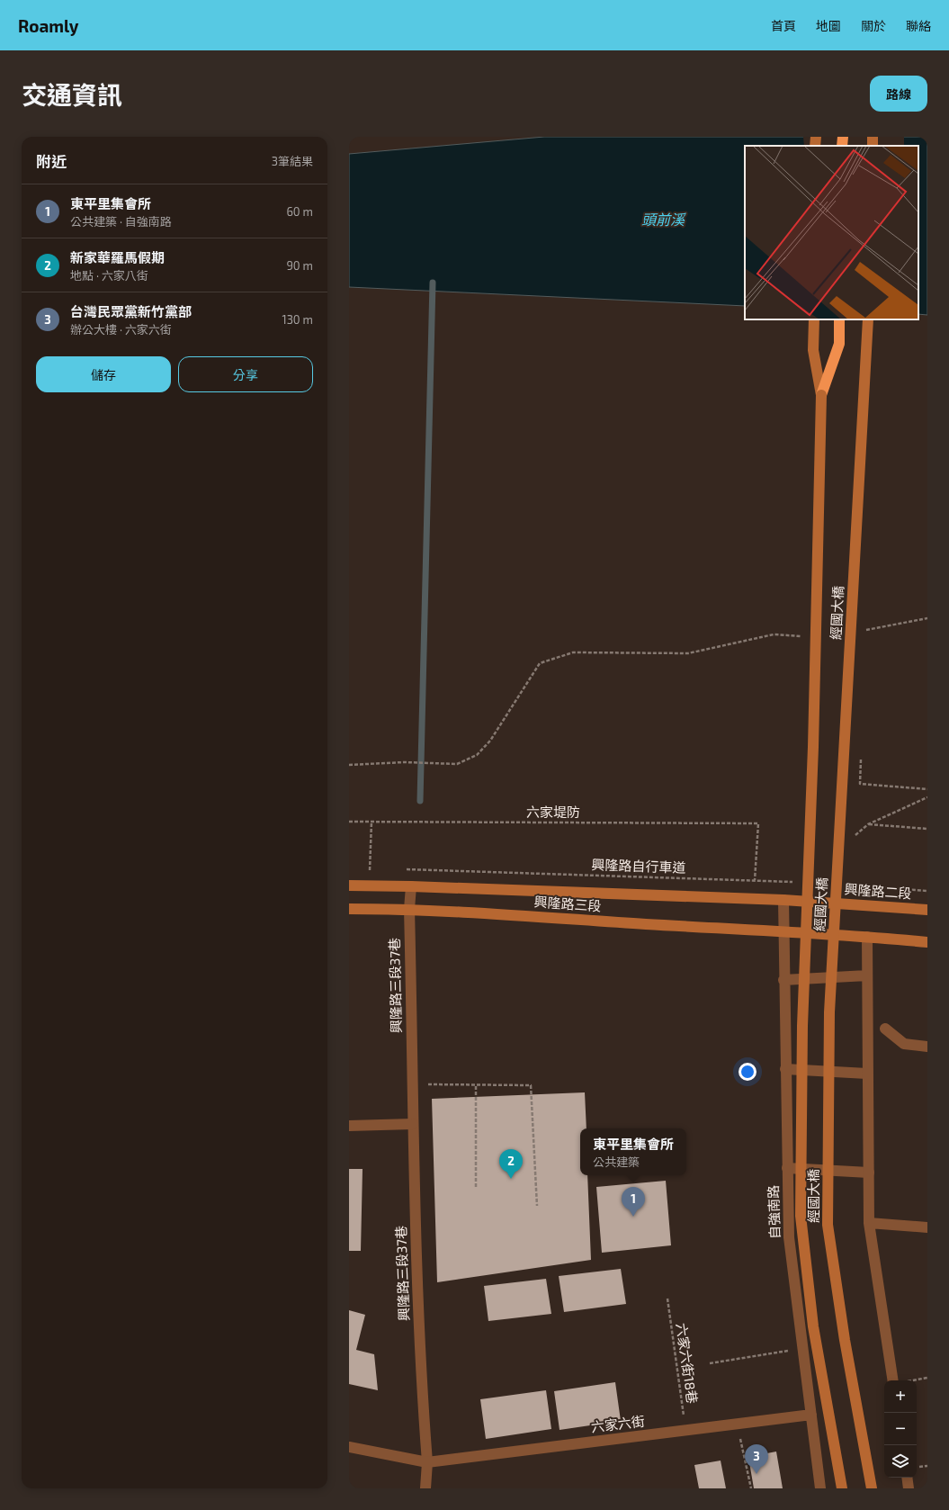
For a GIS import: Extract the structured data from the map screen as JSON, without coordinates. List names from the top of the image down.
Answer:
{
  "streets": {
    "main road": ["經國大橋", "興隆路二段", "興隆路三段"],
    "street": ["興隆路三段37巷", "自強南路", "六家六街"],
    "path": ["六家堤防", "興隆路自行車道", "六家六街18巷"]
  },
  "crossings": [
    ["六家堤防", "興隆路自行車道"],
    ["興隆路二段", "興隆路三段"],
    ["興隆路二段", "自強南路"],
    ["興隆路三段", "興隆路三段37巷"],
    ["興隆路三段", "自強南路"],
    ["興隆路三段37巷", "六家六街"],
    ["自強南路", "六家六街"],
    ["六家六街18巷", "六家六街"]
  ],
  "water": ["頭前溪"],
  "page": {
    "header": "Roamly",
    "nav": [
      "首頁",
      "地圖",
      "關於",
      "聯絡"
    ],
    "title": "交通資訊",
    "buttons": [
      "路線",
      ["儲存", "分享"]
    ],
    "heading": ["附近", "3筆結果"],
    "list": [
      {
        "mark": "1",
        "name": "東平里集會所",
        "note": "公共建築 · 自強南路",
        "value": "60 m"
      },
      {
        "mark": "2",
        "name": "新家華羅馬假期",
        "note": "地點 · 六家八街",
        "value": "90 m"
      },
      {
        "mark": "3",
        "name": "台灣民眾黨新竹黨部",
        "note": "辦公大樓 · 六家六街",
        "value": "130 m"
      }
    ],
    "popup": ["東平里集會所", "公共建築"],
    "pins": ["2", "1", "3"],
    "map_buttons": ["+", "−"]
  }
}
